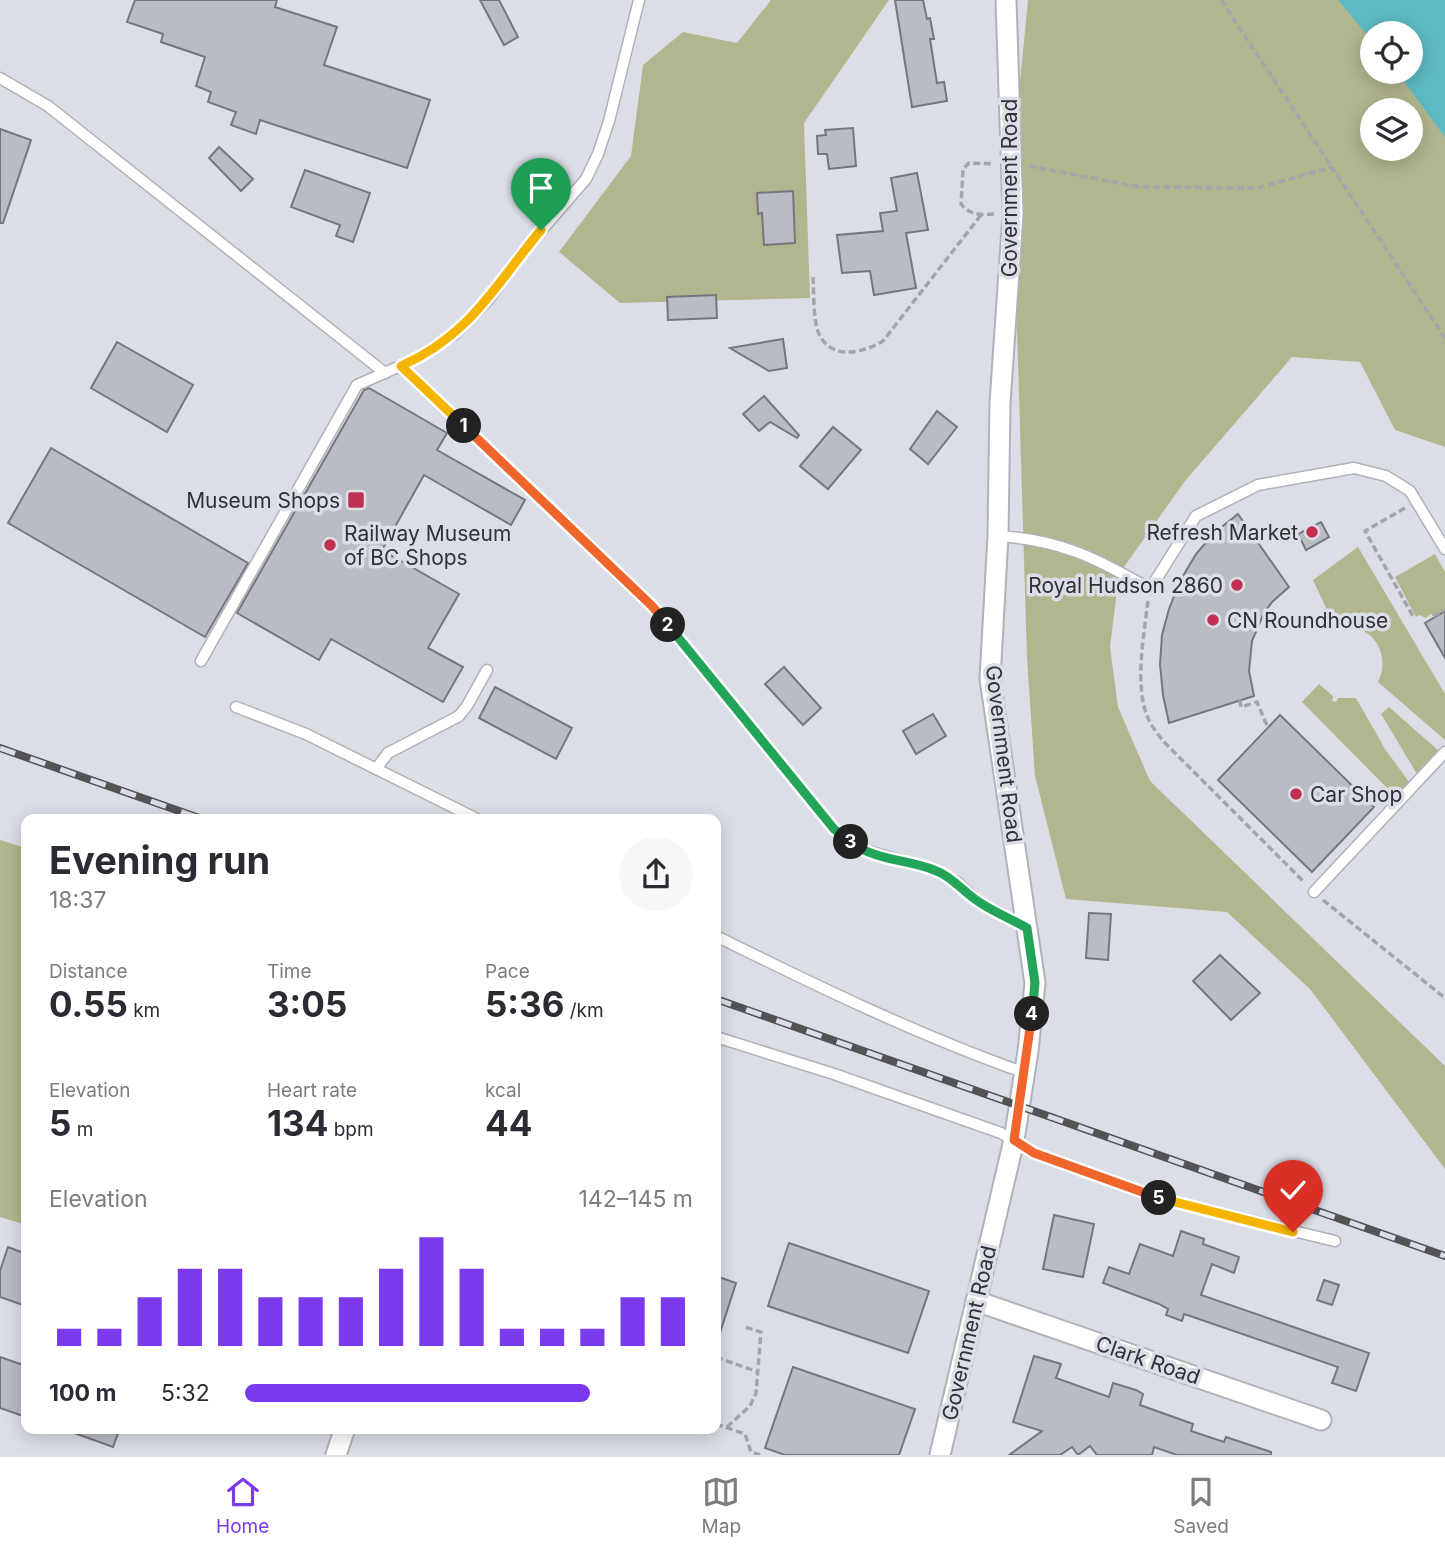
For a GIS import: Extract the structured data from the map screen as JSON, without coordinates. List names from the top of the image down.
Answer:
{
  "streets": {
    "street": ["Government Road", "Clark Road"]
  },
  "crossings": [
    ["Government Road", "Clark Road"]
  ],
  "places": {
    "transit": ["Museum Shops"],
    "other": [
      "Refresh Market",
      "Railway Museum of BC Shops",
      "Royal Hudson 2860",
      "CN Roundhouse",
      "Car Shop"
    ]
  },
  "page": {
    "pins": [
      "1",
      "2",
      "3",
      "4",
      "5"
    ],
    "heading": ["Evening run", "18:37"],
    "stats": [
      ["Distance", "0.55 km"],
      ["Time", "3:05"],
      ["Pace", "5:36 /km"],
      ["Elevation", "5 m"],
      ["Heart rate", "134 bpm"],
      ["kcal", "44"]
    ],
    "chart": ["Elevation", "142–145 m"],
    "list": [
      {
        "name": "100 m",
        "note": "5:32"
      }
    ],
    "tabs": ["Home", "Map", "Saved"]
  }
}
